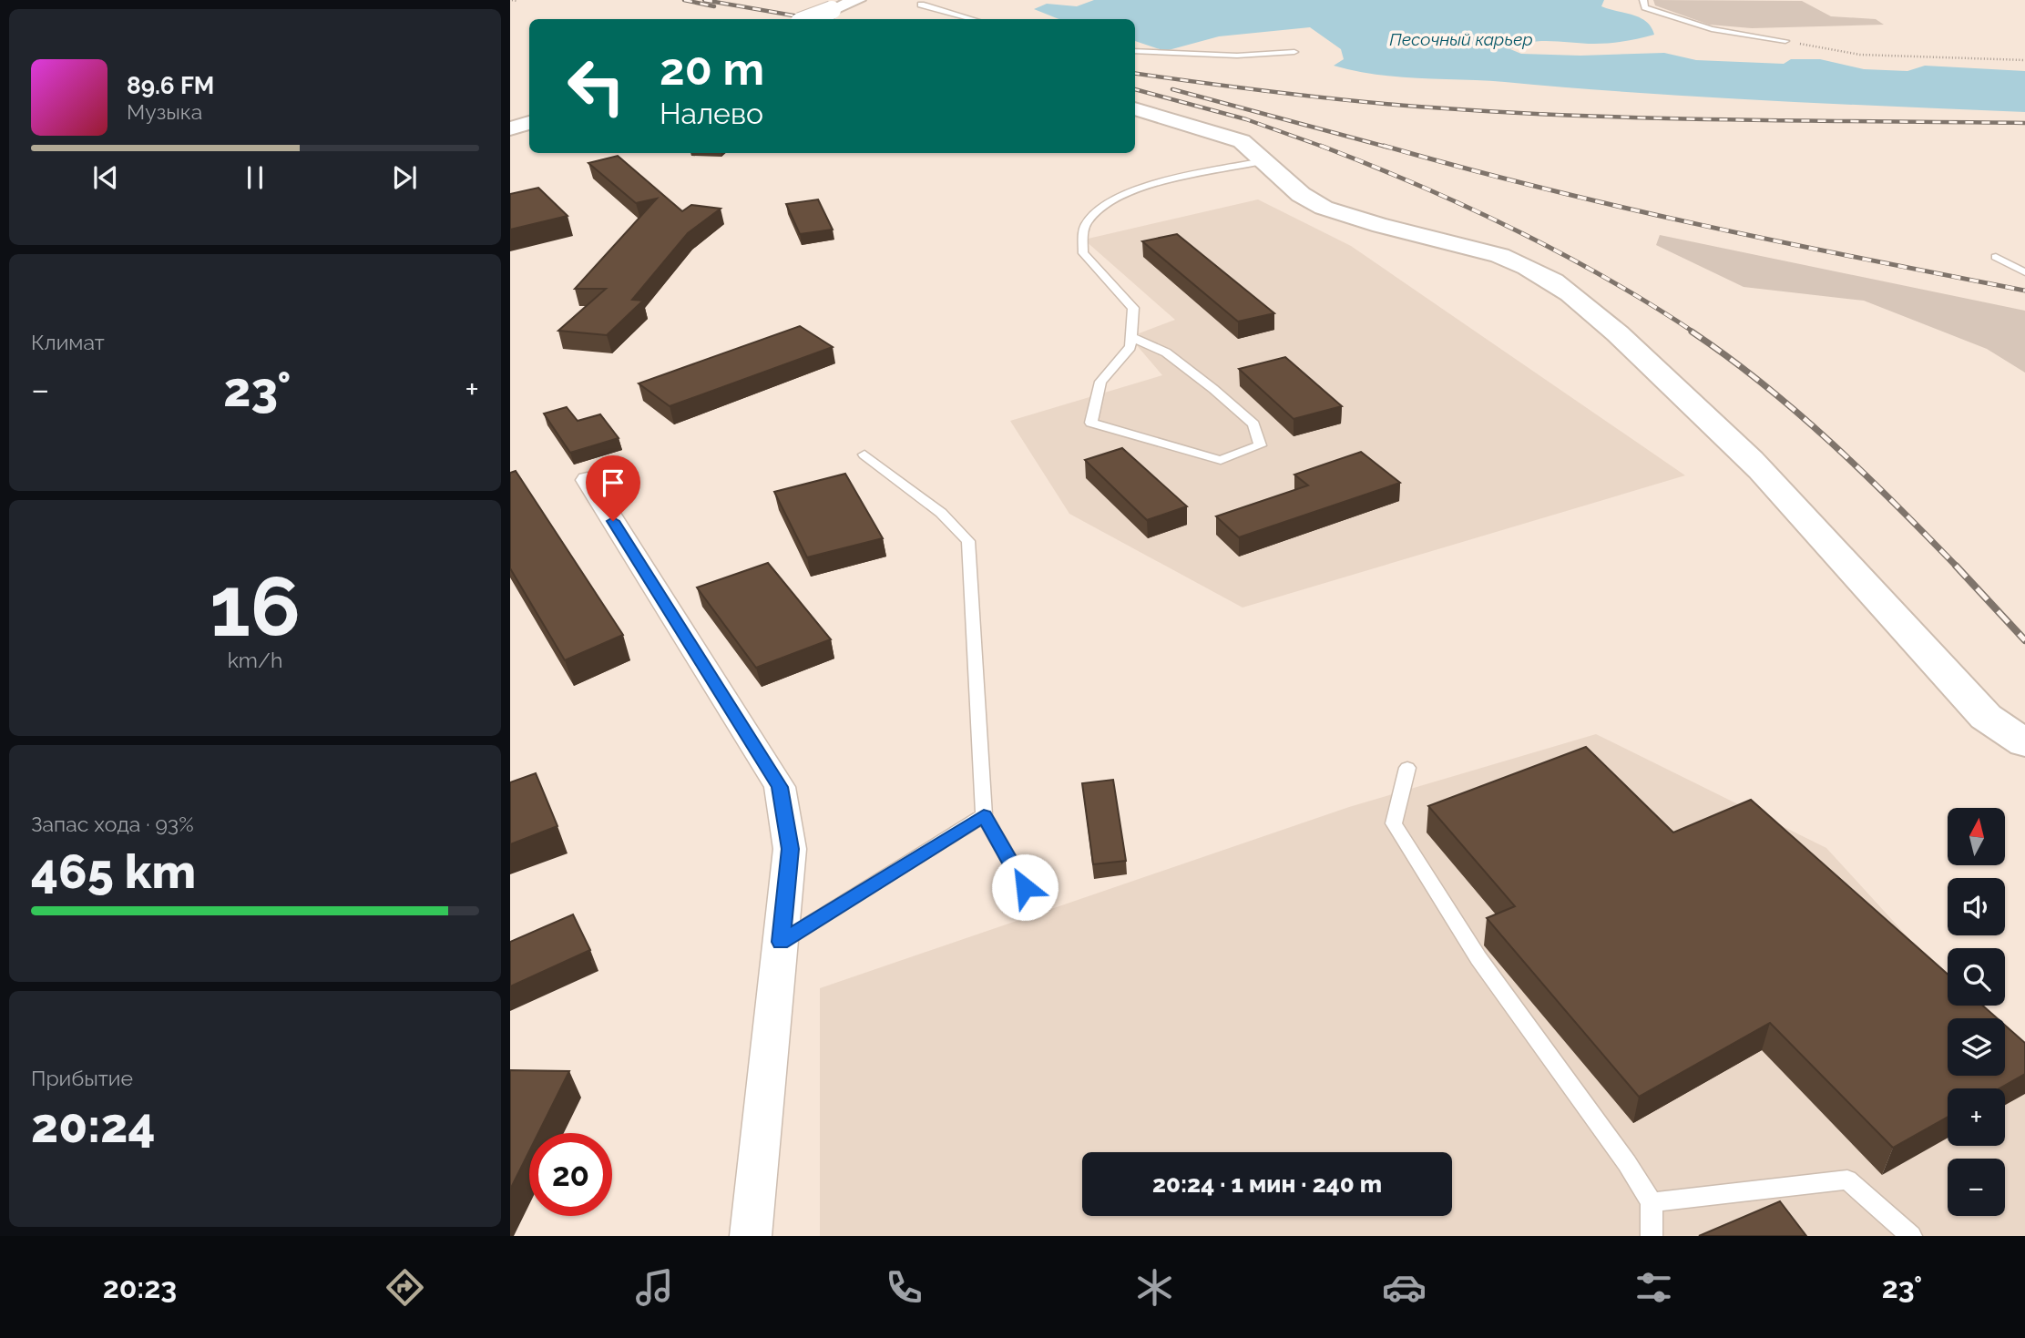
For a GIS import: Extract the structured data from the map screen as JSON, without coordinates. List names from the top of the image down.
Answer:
{
  "water": ["Песочный карьер"],
  "north": "top",
  "page": {
    "turn": ["20 m", "Налево"],
    "song": ["89.6 FM", "Музыка"],
    "tile": [
      "Климат",
      ["16", "km/h"],
      ["Запас хода · 93%", "465 km"],
      ["Прибытие", "20:24"]
    ],
    "heat": ["−", "23°", "+"],
    "map_buttons": ["+", "−"],
    "limit": "20",
    "trip": "20:24 · 1 мин · 240 m",
    "tabs": ["20:23", "23°"]
  }
}
